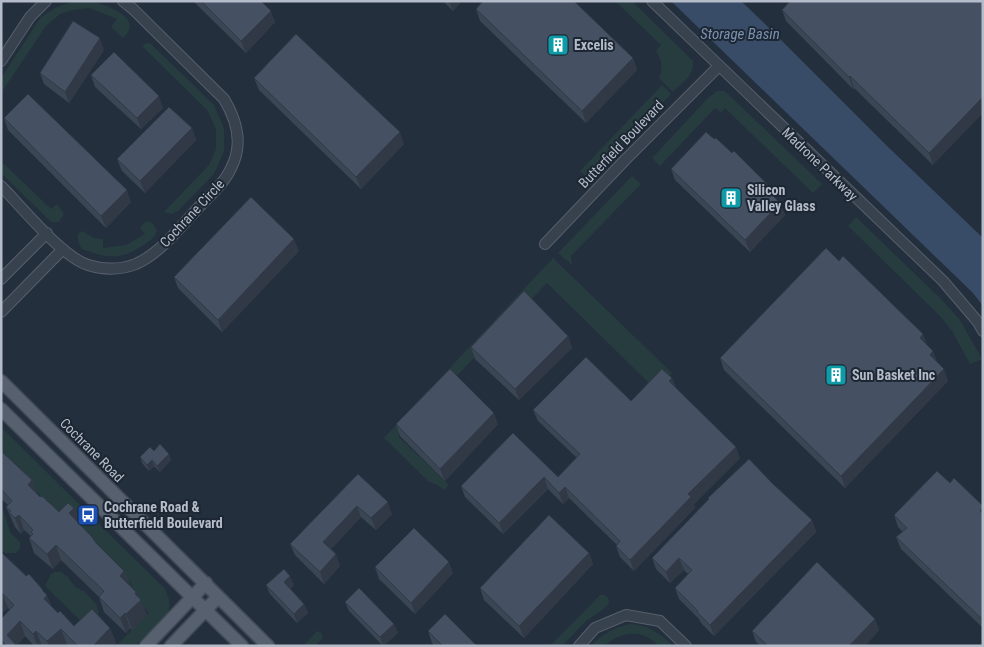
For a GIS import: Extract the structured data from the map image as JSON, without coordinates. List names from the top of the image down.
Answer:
{
  "streets": {
    "main road": ["Cochrane Road"],
    "street": ["Butterfield Boulevard", "Madrone Parkway", "Cochrane Circle"]
  },
  "crossings": [
    ["Butterfield Boulevard", "Madrone Parkway"]
  ],
  "water": ["Storage Basin"],
  "places": {
    "building": ["Excelis", "Silicon Valley Glass", "Sun Basket Inc"],
    "bus stop": ["Cochrane Road & Butterfield Boulevard"]
  }
}
